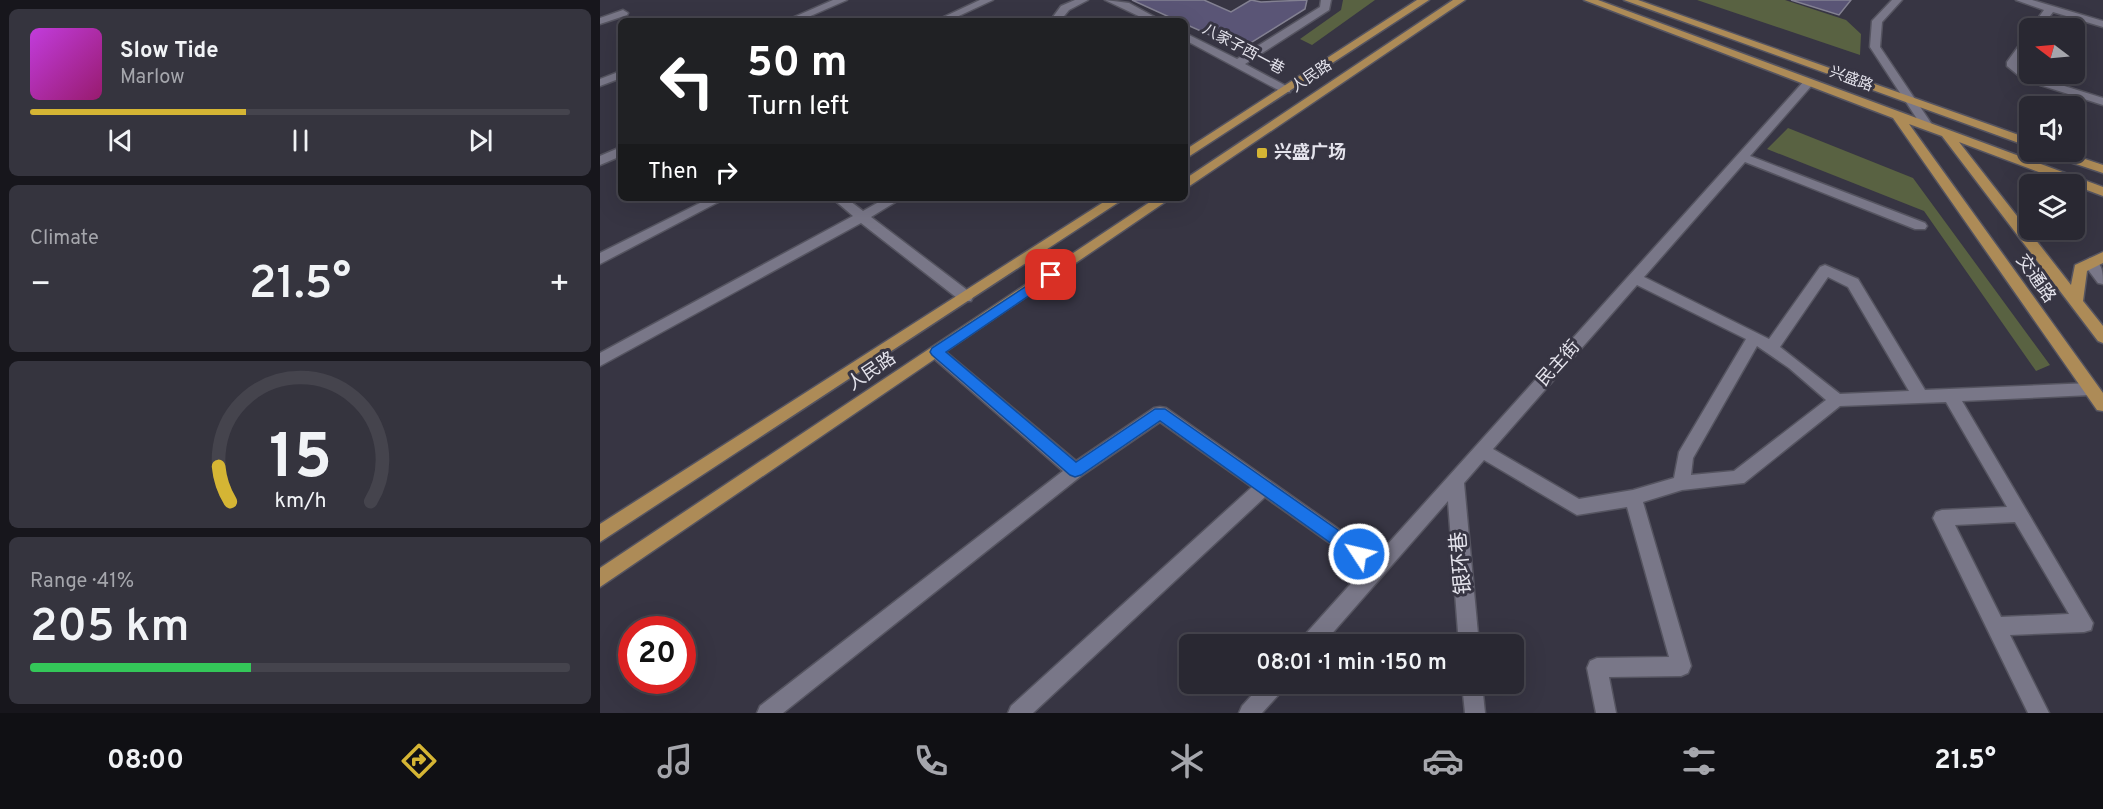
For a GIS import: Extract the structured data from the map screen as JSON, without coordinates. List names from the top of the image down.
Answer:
{
  "streets": {
    "main road": ["人民路", "兴盛路", "交通路"],
    "street": ["八家子西一巷", "民主街", "银环巷"]
  },
  "crossings": [
    ["八家子西一巷", "人民路"],
    ["兴盛路", "交通路"],
    ["兴盛路", "民主街"],
    ["民主街", "银环巷"]
  ],
  "places": {
    "transit": ["兴盛广场"]
  },
  "north": "left",
  "page": {
    "turn": ["50 m", "Turn left"],
    "song": ["Slow Tide", "Marlow"],
    "then": "Then",
    "tile": [
      "Climate",
      ["Range · 41%", "205 km"]
    ],
    "heat": ["−", "21.5°", "+"],
    "limit": "20",
    "trip": "08:01 · 1 min · 150 m",
    "tabs": ["08:00", "21.5°"],
    "gauge": ["15", "km/h"]
  }
}
